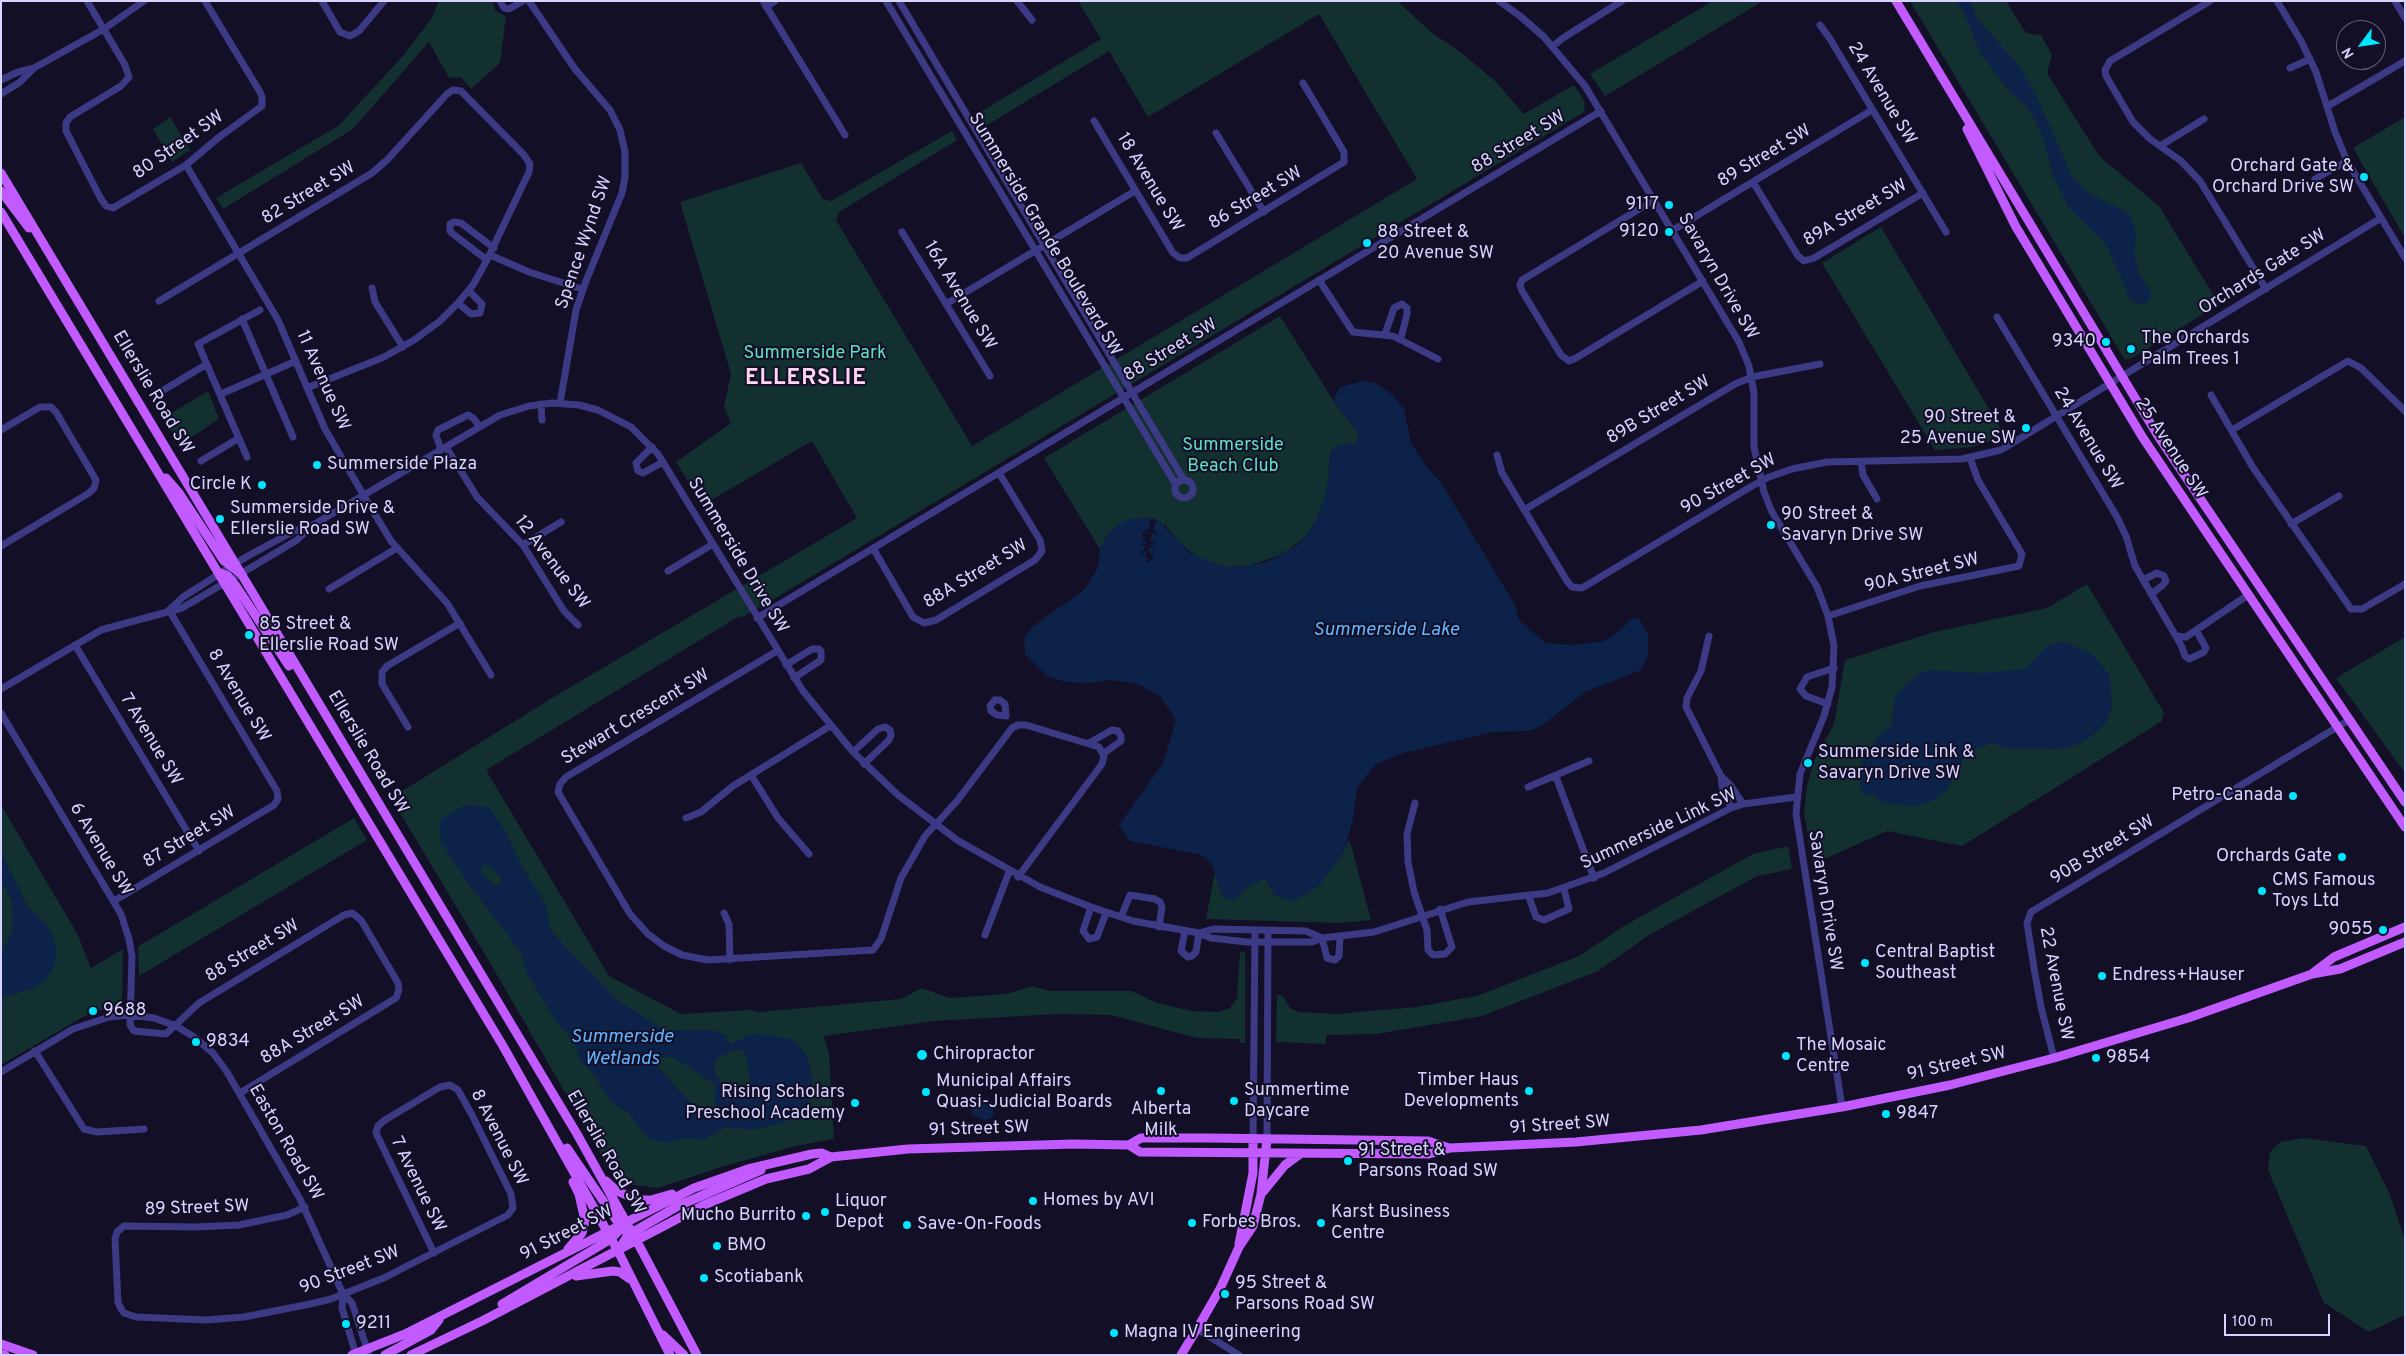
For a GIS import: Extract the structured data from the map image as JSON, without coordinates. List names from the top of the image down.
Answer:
{
  "streets": {
    "main road": ["Ellerslie Road SW", "25 Avenue SW", "91 Street SW"],
    "street": [
      "24 Avenue SW",
      "88 Street SW",
      "80 Street SW",
      "89 Street SW",
      "18 Avenue SW",
      "82 Street SW",
      "86 Street SW",
      "89A Street SW",
      "Summerside Grande Boulevard SW",
      "Spence Wynd SW",
      "Orchards Gate SW",
      "Savaryn Drive SW",
      "16A Avenue SW",
      "11 Avenue SW",
      "89B Street SW",
      "90 Street SW",
      "Summerside Drive SW",
      "12 Avenue SW",
      "90A Street SW",
      "88A Street SW",
      "8 Avenue SW",
      "Stewart Crescent SW",
      "7 Avenue SW",
      "Summerside Link SW",
      "87 Street SW",
      "6 Avenue SW",
      "90B Street SW",
      "22 Avenue SW",
      "Easton Road SW"
    ]
  },
  "crossings": [
    ["24 Avenue SW", "89 Street SW"],
    ["24 Avenue SW", "89A Street SW"],
    ["24 Avenue SW", "90 Street SW"],
    ["88 Street SW", "Summerside Grande Boulevard SW"],
    ["88 Street SW", "Savaryn Drive SW"],
    ["88 Street SW", "Summerside Drive SW"],
    ["88 Street SW", "88A Street SW"],
    ["88 Street SW", "Easton Road SW"],
    ["80 Street SW", "11 Avenue SW"],
    ["89 Street SW", "89A Street SW"],
    ["89 Street SW", "Savaryn Drive SW"],
    ["89 Street SW", "90 Street SW"],
    ["89 Street SW", "Easton Road SW"],
    ["18 Avenue SW", "86 Street SW"],
    ["82 Street SW", "11 Avenue SW"],
    ["Spence Wynd SW", "Summerside Drive SW"],
    ["Orchards Gate SW", "25 Avenue SW"],
    ["Orchards Gate SW", "90 Street SW"],
    ["Savaryn Drive SW", "89B Street SW"],
    ["Savaryn Drive SW", "90 Street SW"],
    ["Savaryn Drive SW", "90A Street SW"],
    ["Savaryn Drive SW", "Summerside Link SW"],
    ["Savaryn Drive SW", "91 Street SW"],
    ["11 Avenue SW", "Summerside Drive SW"],
    ["Ellerslie Road SW", "Summerside Drive SW"],
    ["Ellerslie Road SW", "91 Street SW"],
    ["89B Street SW", "90 Street SW"],
    ["25 Avenue SW", "90 Street SW"],
    ["25 Avenue SW", "90B Street SW"],
    ["90 Street SW", "90A Street SW"],
    ["90 Street SW", "8 Avenue SW"],
    ["90 Street SW", "7 Avenue SW"],
    ["90 Street SW", "Easton Road SW"],
    ["Summerside Drive SW", "12 Avenue SW"],
    ["Summerside Drive SW", "8 Avenue SW"],
    ["Summerside Drive SW", "Stewart Crescent SW"],
    ["Summerside Drive SW", "7 Avenue SW"],
    ["Summerside Drive SW", "Summerside Link SW"],
    ["88A Street SW", "Easton Road SW"],
    ["8 Avenue SW", "7 Avenue SW"],
    ["8 Avenue SW", "87 Street SW"],
    ["7 Avenue SW", "87 Street SW"],
    ["87 Street SW", "6 Avenue SW"],
    ["6 Avenue SW", "Easton Road SW"],
    ["90B Street SW", "22 Avenue SW"],
    ["22 Avenue SW", "91 Street SW"],
    ["91 Street SW", "Easton Road SW"]
  ],
  "districts": ["ELLERSLIE"],
  "water": ["Summerside Lake", "Summerside Wetlands"],
  "parks": ["Summerside Park", "Summerside Beach Club"],
  "places": [
    "Orchard Gate & Orchard Drive SW",
    "9117",
    "9120",
    "88 Street & 20 Avenue SW",
    "9340",
    "The Orchards Palm Trees 1",
    "90 Street & 25 Avenue SW",
    "Summerside Plaza",
    "Circle K",
    "Summerside Drive & Ellerslie Road SW",
    "90 Street & Savaryn Drive SW",
    "85 Street & Ellerslie Road SW",
    "Summerside Link & Savaryn Drive SW",
    "Petro-Canada",
    "Orchards Gate",
    "CMS Famous Toys Ltd",
    "9055",
    "Central Baptist Southeast",
    "Endress+Hauser",
    "9688",
    "9834",
    "Chiropractor",
    "The Mosaic Centre",
    "9854",
    "Alberta Milk",
    "Timber Haus Developments",
    "Municipal Affairs Quasi-Judicial Boards",
    "Summertime Daycare",
    "Rising Scholars Preschool Academy",
    "9847",
    "91 Street & Parsons Road SW",
    "Homes by AVI",
    "Liquor Depot",
    "Mucho Burrito",
    "Forbes Bros.",
    "Karst Business Centre",
    "Save-On-Foods",
    "BMO",
    "Scotiabank",
    "95 Street & Parsons Road SW",
    "9211",
    "Magna IV Engineering"
  ],
  "scale_bar": "100 m",
  "north": "bottom left"
}
